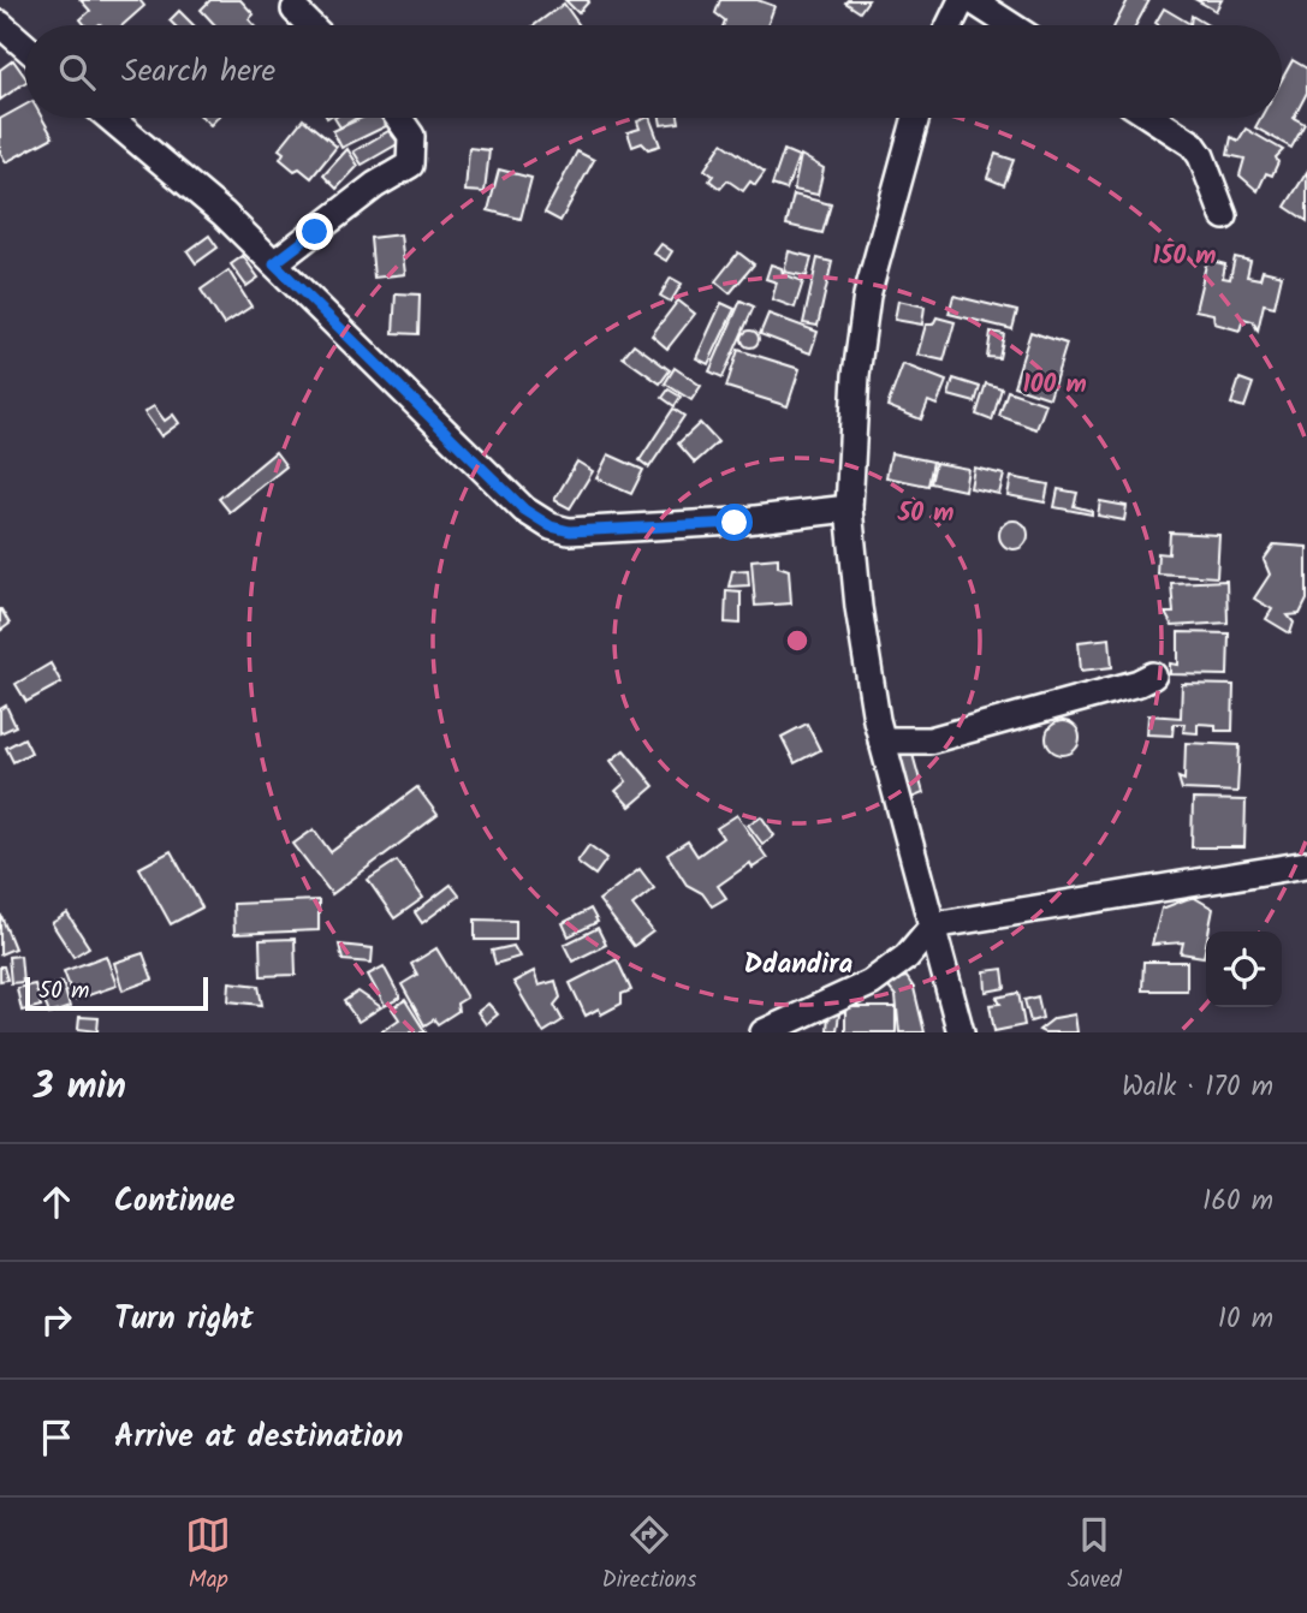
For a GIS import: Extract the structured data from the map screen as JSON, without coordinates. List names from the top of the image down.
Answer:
{
  "districts": ["Ddandira"],
  "scale_bar": "50 m",
  "page": {
    "search": "Search here",
    "scale": "50 m",
    "heading": ["3 min", "Walk · 170 m"],
    "list": [
      ["Continue", "160 m"],
      ["Turn right", "10 m"],
      "Arrive at destination"
    ],
    "nav": ["Map", "Directions", "Saved"]
  },
  "rings": ["150 m", "100 m", "50 m"]
}
